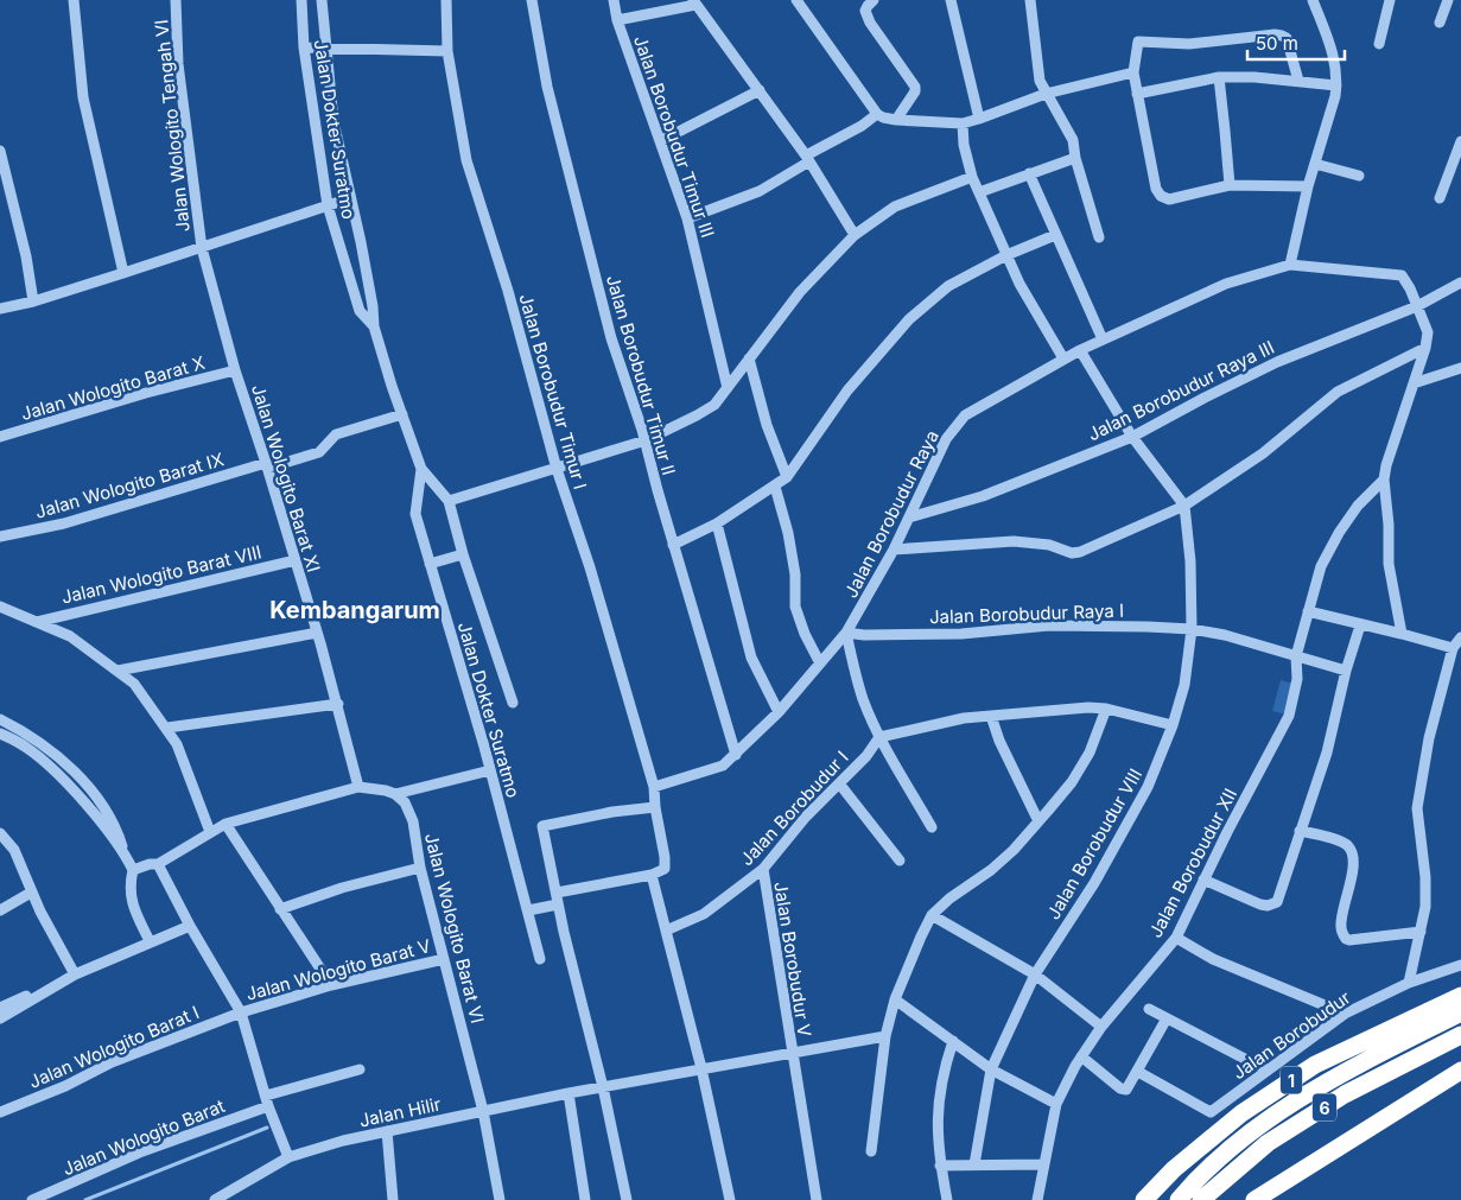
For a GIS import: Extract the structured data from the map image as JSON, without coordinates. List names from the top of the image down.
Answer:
{
  "streets": {
    "highway": ["1", "6"],
    "street": [
      "Jalan Wologito Tengah VI",
      "Jalan Dokter Suratmo",
      "Jalan Borobudur Timur III",
      "Jalan Borobudur Timur II",
      "Jalan Wologito Barat X",
      "Jalan Borobudur Raya III",
      "Jalan Borobudur Timur I",
      "Jalan Wologito Barat XI",
      "Jalan Wologito Barat IX",
      "Jalan Borobudur Raya",
      "Jalan Wologito Barat VIII",
      "Jalan Borobudur Raya I",
      "Jalan Borobudur I",
      "Jalan Borobudur VIII",
      "Jalan Borobudur XII",
      "Jalan Wologito Barat VI",
      "Jalan Borobudur V",
      "Jalan Wologito Barat V",
      "Jalan Borobudur",
      "Jalan Wologito Barat I",
      "Jalan Hilir",
      "Jalan Wologito Barat"
    ]
  },
  "crossings": [
    ["Jalan Wologito Tengah VI", "Jalan Wologito Barat XI"],
    ["Jalan Dokter Suratmo", "Jalan Wologito Barat IX"],
    ["Jalan Borobudur Timur II", "Jalan Borobudur Raya"],
    ["Jalan Wologito Barat X", "Jalan Wologito Barat XI"],
    ["Jalan Borobudur Raya III", "Jalan Borobudur Raya"],
    ["Jalan Borobudur Timur I", "Jalan Borobudur Raya"],
    ["Jalan Wologito Barat XI", "Jalan Wologito Barat IX"],
    ["Jalan Wologito Barat XI", "Jalan Wologito Barat VIII"],
    ["Jalan Borobudur Raya", "Jalan Borobudur Raya I"],
    ["Jalan Borobudur Raya I", "Jalan Borobudur VIII"],
    ["Jalan Borobudur Raya I", "Jalan Borobudur XII"],
    ["Jalan Borobudur I", "Jalan Borobudur V"],
    ["Jalan Wologito Barat VI", "Jalan Wologito Barat V"],
    ["Jalan Wologito Barat VI", "Jalan Hilir"],
    ["Jalan Wologito Barat V", "Jalan Wologito Barat I"]
  ],
  "districts": ["Kembangarum"],
  "scale_bar": "50 m"
}
